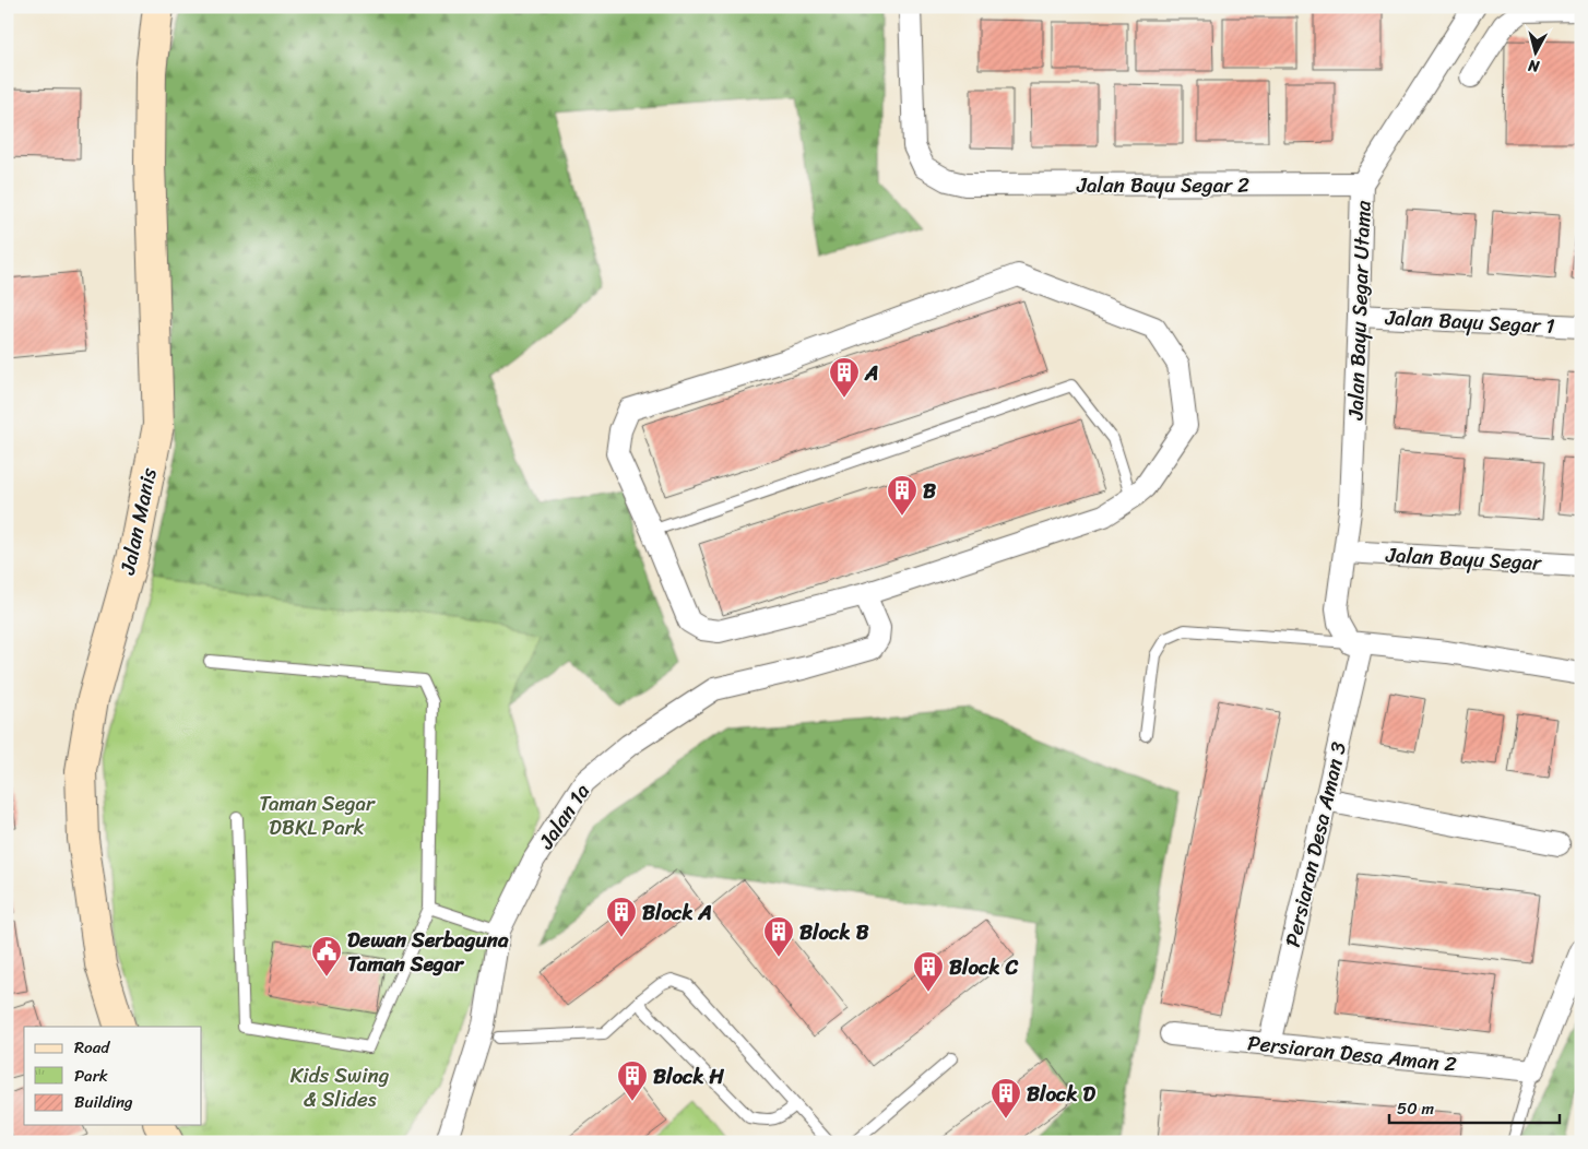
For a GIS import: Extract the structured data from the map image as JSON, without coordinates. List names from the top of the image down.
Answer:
{
  "streets": {
    "street": [
      "Jalan Bayu Segar 2",
      "Jalan Bayu Segar Utama",
      "Jalan Bayu Segar 1",
      "Jalan Manis",
      "Jalan Bayu Segar",
      "Jalan 1a",
      "Persiaran Desa Aman 3",
      "Persiaran Desa Aman 2"
    ]
  },
  "crossings": [
    ["Jalan Bayu Segar 2", "Jalan Bayu Segar Utama"],
    ["Jalan Bayu Segar Utama", "Jalan Bayu Segar 1"],
    ["Jalan Bayu Segar Utama", "Jalan Bayu Segar"],
    ["Jalan Bayu Segar Utama", "Persiaran Desa Aman 3"],
    ["Persiaran Desa Aman 3", "Persiaran Desa Aman 2"]
  ],
  "parks": ["Taman Segar DBKL Park", "Kids Swing & Slides"],
  "places": {
    "building": [
      "A",
      "B",
      "Block A",
      "Block B",
      "Block C",
      "Block H",
      "Block D"
    ],
    "public building": ["Dewan Serbaguna Taman Segar"]
  },
  "legend": ["Road", "Park", "Building"],
  "scale_bar": "50 m",
  "north": "bottom"
}
